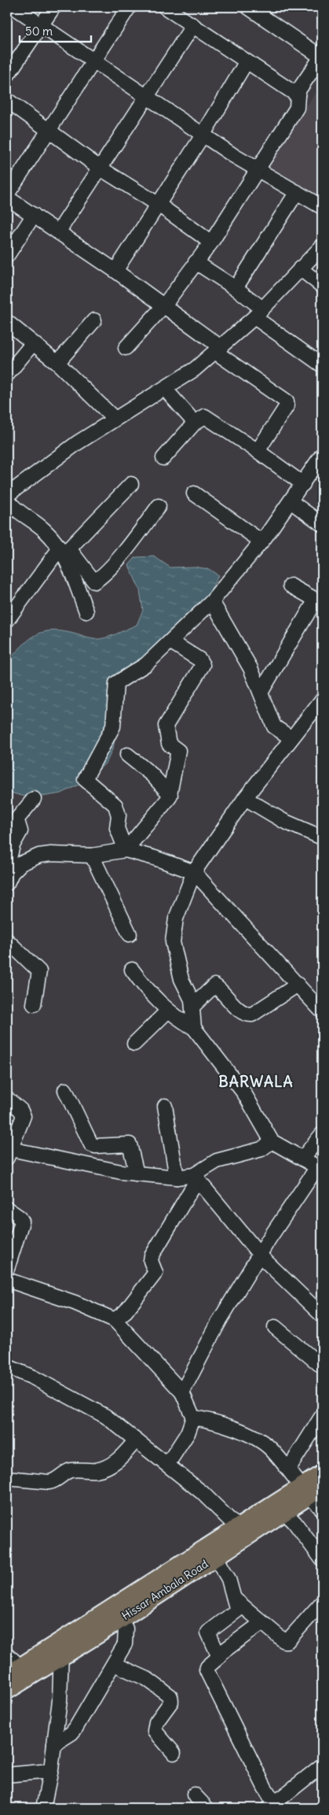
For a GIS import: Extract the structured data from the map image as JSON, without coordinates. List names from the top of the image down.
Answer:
{
  "streets": {
    "main road": ["Hissar Ambala Road"]
  },
  "districts": ["BARWALA"],
  "scale_bar": "50 m"
}
